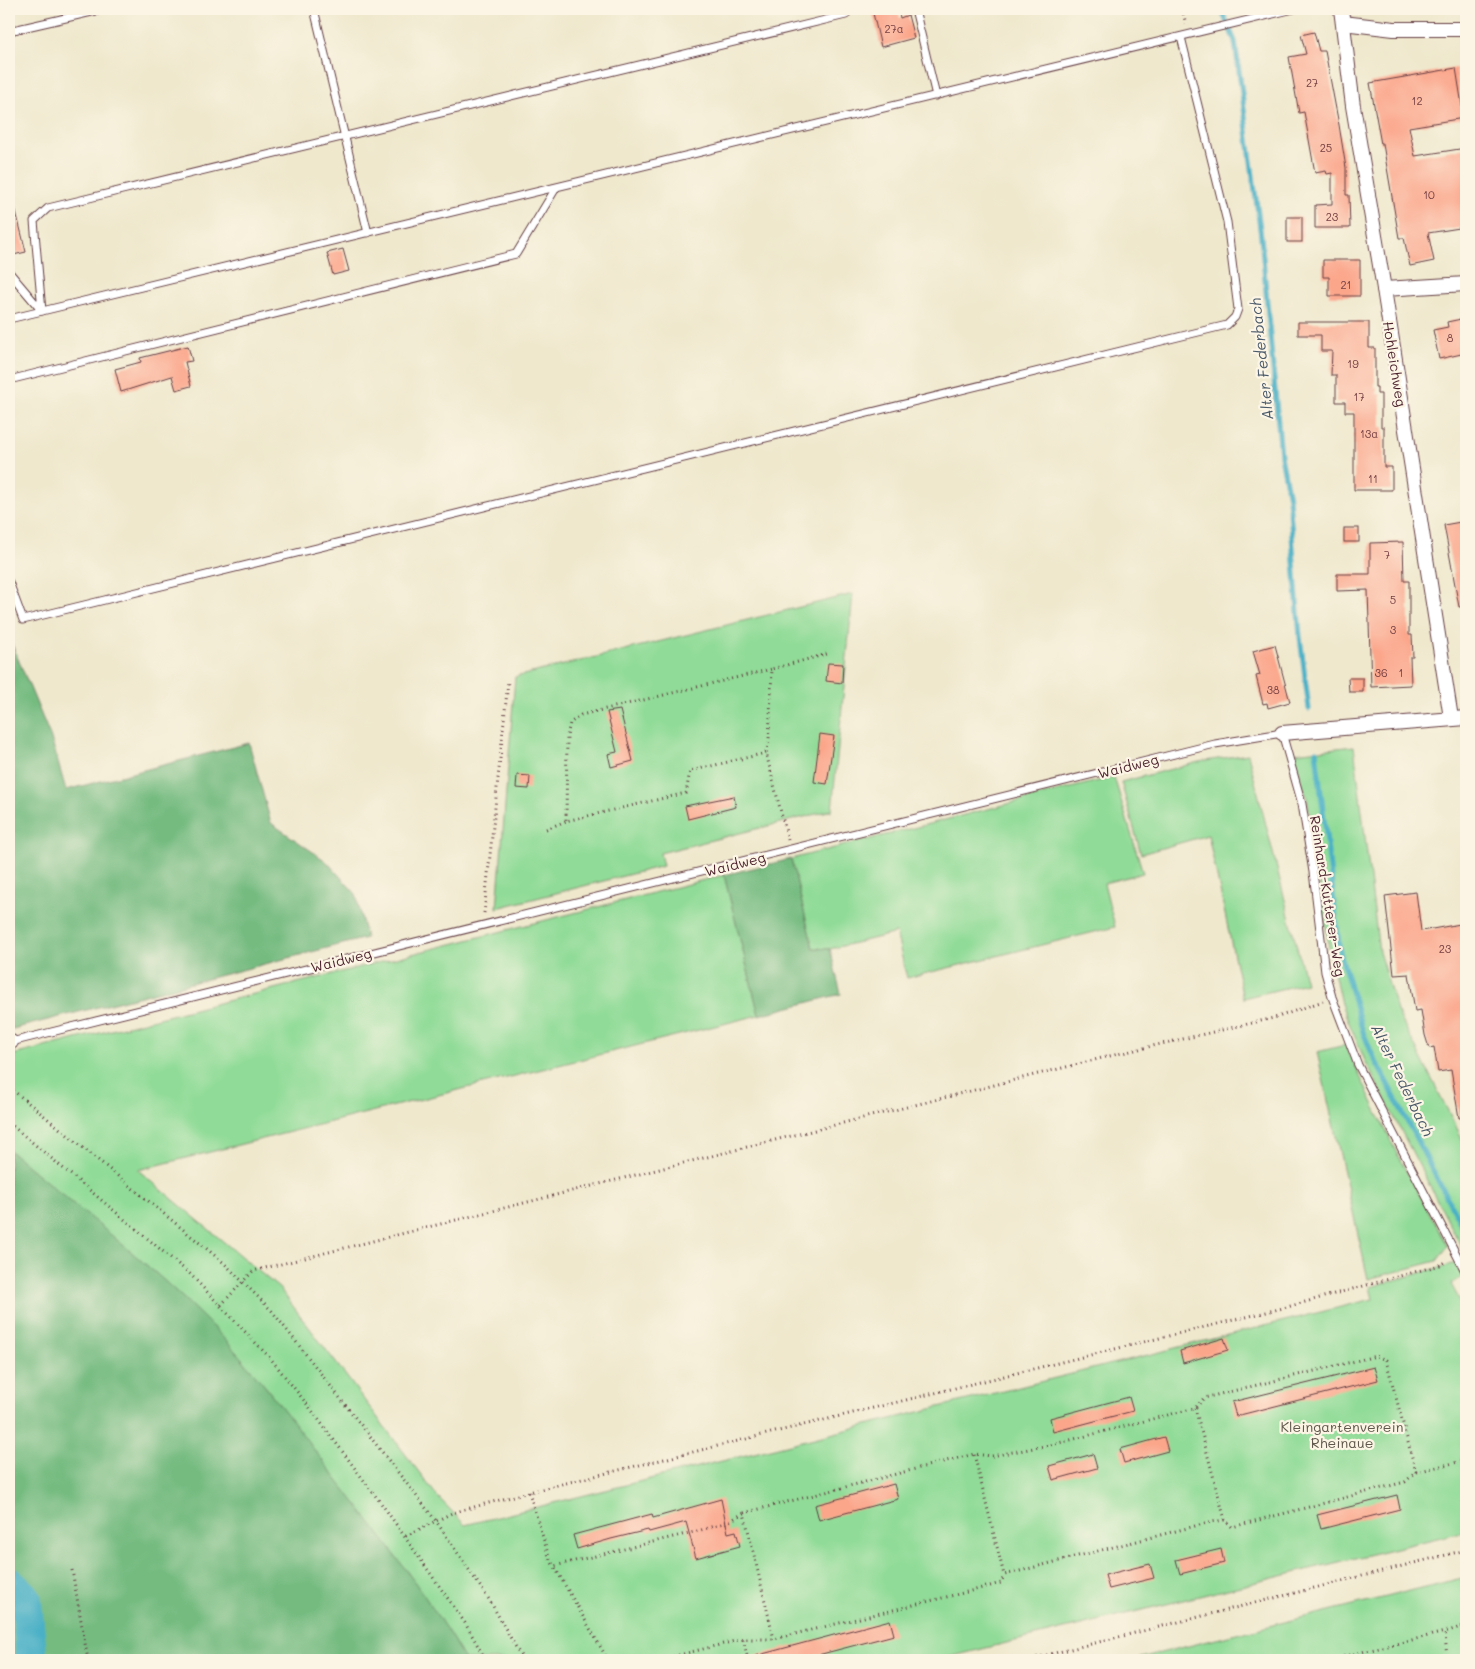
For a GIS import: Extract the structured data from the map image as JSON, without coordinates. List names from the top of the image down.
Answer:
{
  "streets": {
    "street": ["Hohleichweg", "Waidweg"],
    "lane": ["Reinhard-Kutterer-Weg"]
  },
  "crossings": [
    ["Hohleichweg", "Waidweg"],
    ["Waidweg", "Reinhard-Kutterer-Weg"]
  ],
  "water": ["Alter Federbach"],
  "parks": ["Kleingartenverein Rheinaue"],
  "house_numbers": [
    "27a",
    "27",
    "12",
    "25",
    "10",
    "23",
    "21",
    "8",
    "19",
    "17",
    "13a",
    "11",
    "7",
    "5",
    "3",
    "36",
    "1",
    "38",
    "23"
  ]
}
